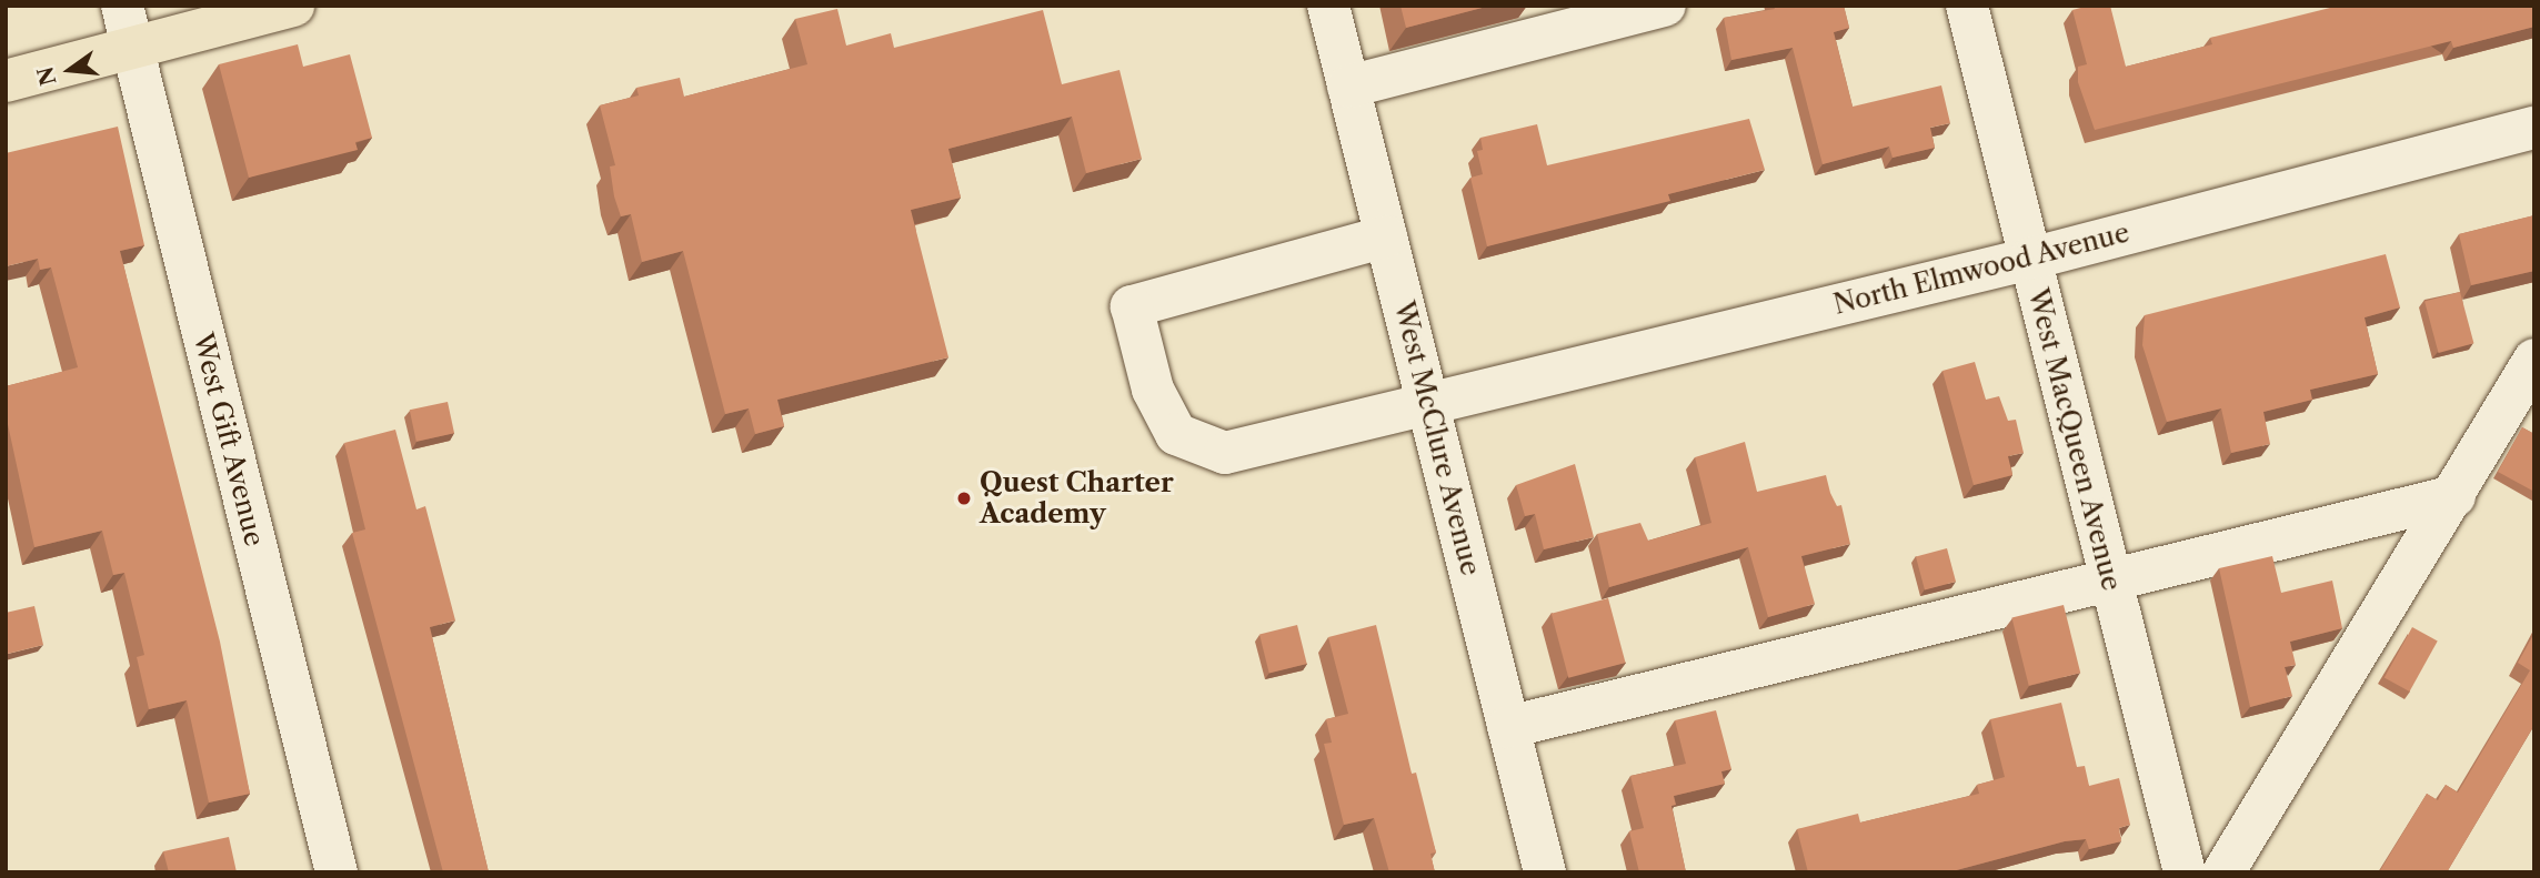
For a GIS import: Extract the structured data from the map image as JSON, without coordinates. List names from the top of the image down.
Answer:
{
  "streets": {
    "street": [
      "North Elmwood Avenue",
      "West McClure Avenue",
      "West Gift Avenue",
      "West MacQueen Avenue"
    ]
  },
  "crossings": [
    ["North Elmwood Avenue", "West McClure Avenue"],
    ["North Elmwood Avenue", "West MacQueen Avenue"]
  ],
  "places": ["Quest Charter Academy"],
  "north": "left"
}
